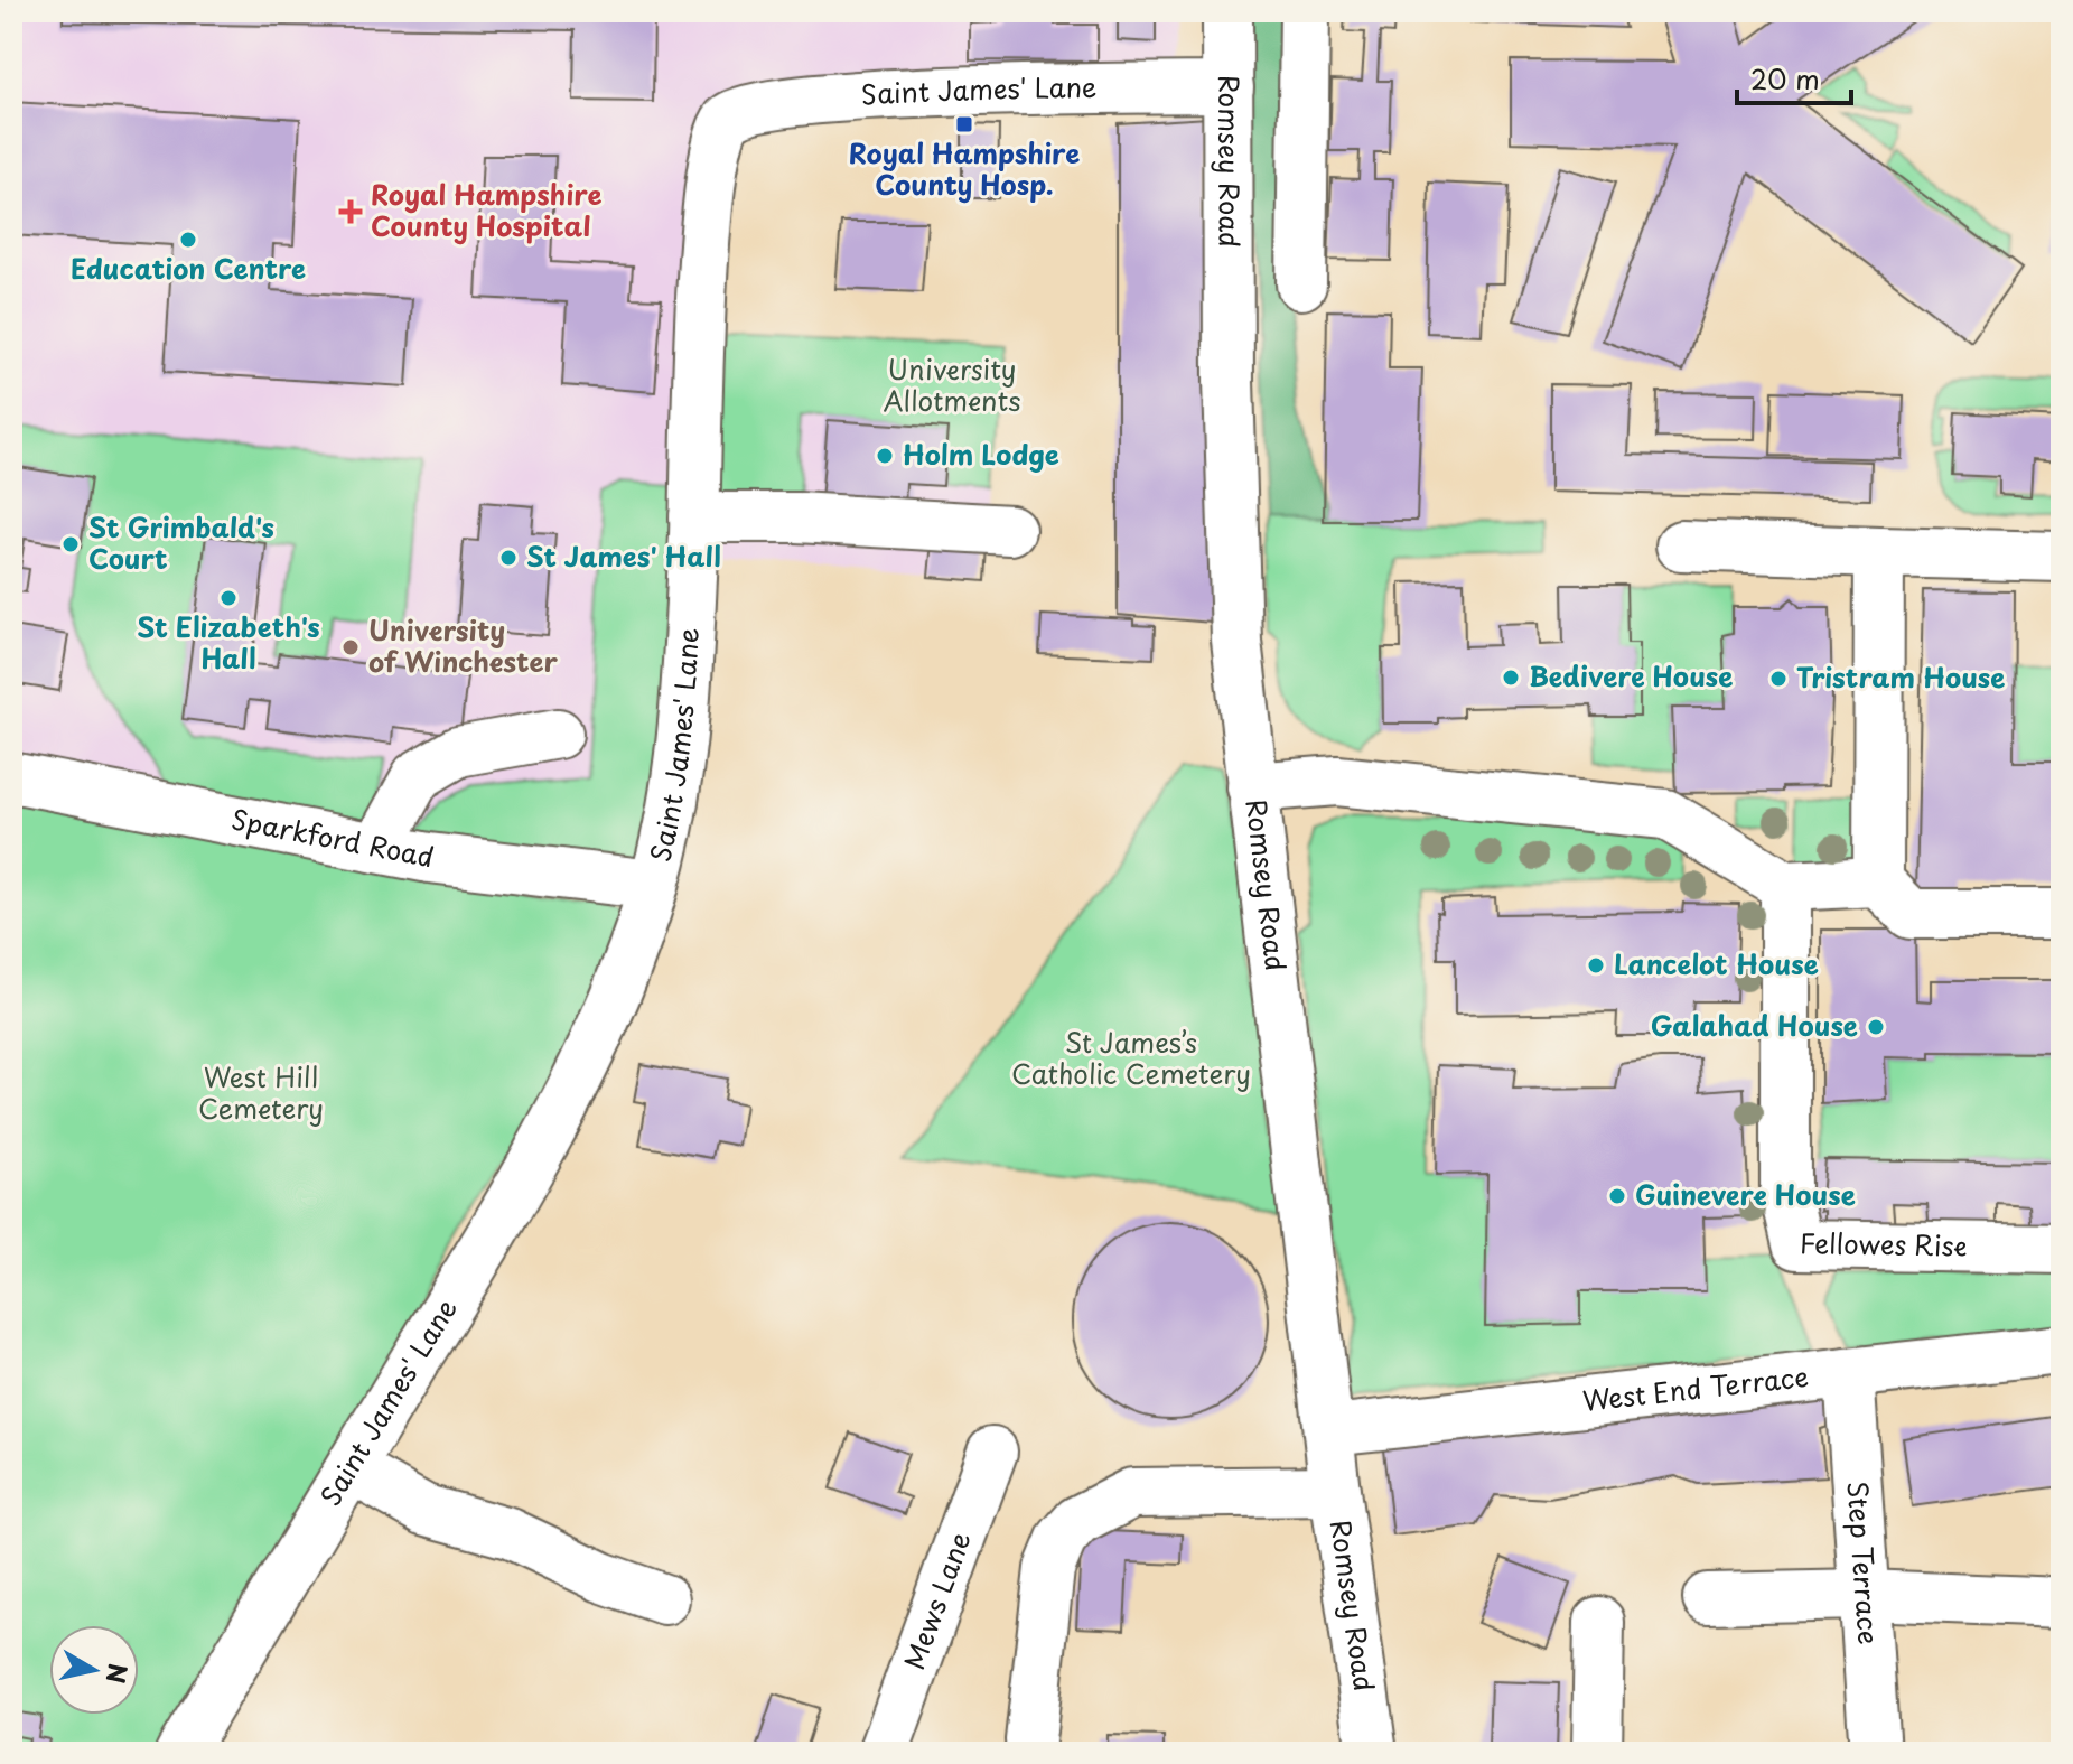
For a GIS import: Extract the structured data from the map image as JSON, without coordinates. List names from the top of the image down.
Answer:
{
  "streets": {
    "street": [
      "Saint James' Lane",
      "Romsey Road",
      "Sparkford Road",
      "Fellowes Rise",
      "West End Terrace",
      "Step Terrace",
      "Mews Lane"
    ]
  },
  "crossings": [
    ["Saint James' Lane", "Romsey Road"],
    ["Saint James' Lane", "Sparkford Road"],
    ["Romsey Road", "West End Terrace"],
    ["West End Terrace", "Step Terrace"]
  ],
  "parks": ["University Allotments", "St James’s Catholic Cemetery", "West Hill Cemetery"],
  "places": {
    "transit": ["Royal Hampshire County Hosp."],
    "health": ["Royal Hampshire County Hospital"],
    "other": [
      "Education Centre",
      "Holm Lodge",
      "St Grimbald's Court",
      "St James' Hall",
      "St Elizabeth's Hall",
      "University of Winchester",
      "Bedivere House",
      "Tristram House",
      "Lancelot House",
      "Galahad House",
      "Guinevere House"
    ]
  },
  "scale_bar": "20 m",
  "north": "right"
}
